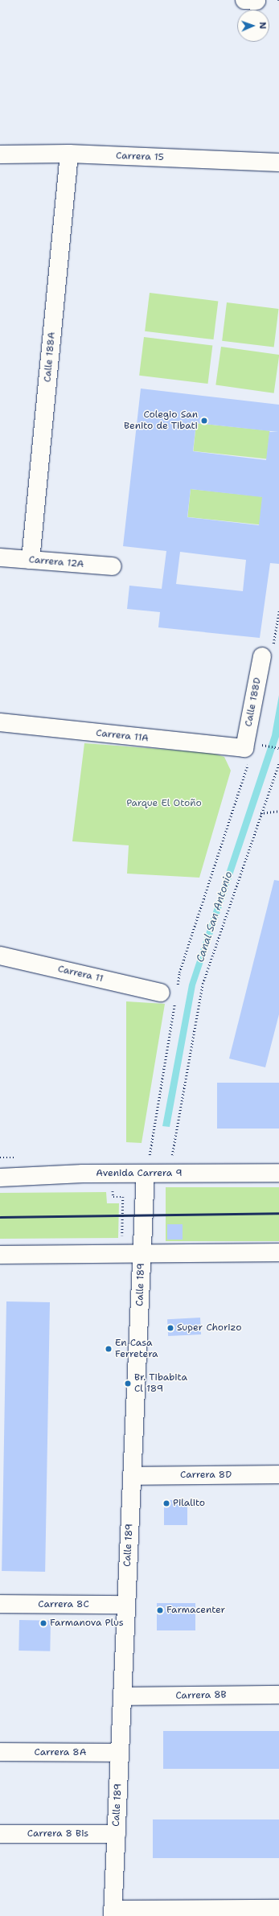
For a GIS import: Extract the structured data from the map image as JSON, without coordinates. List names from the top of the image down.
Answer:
{
  "streets": {
    "street": [
      "Carrera 15",
      "Calle 188A",
      "Carrera 12A",
      "Calle 188D",
      "Carrera 11A",
      "Carrera 11",
      "Avenida Carrera 9",
      "Calle 189",
      "Carrera 8D",
      "Carrera 8C",
      "Carrera 8B",
      "Carrera 8A",
      "Carrera 8 Bis"
    ]
  },
  "crossings": [
    ["Carrera 15", "Calle 188A"],
    ["Calle 188A", "Carrera 12A"],
    ["Calle 188D", "Carrera 11A"],
    ["Avenida Carrera 9", "Calle 189"],
    ["Calle 189", "Carrera 8D"],
    ["Calle 189", "Carrera 8C"],
    ["Calle 189", "Carrera 8B"],
    ["Calle 189", "Carrera 8A"],
    ["Calle 189", "Carrera 8 Bis"]
  ],
  "water": ["Canal San Antonio"],
  "parks": ["Parque El Otoño"],
  "places": [
    "Colegio San Benito de Tibati",
    "Super Chorizo",
    "En Casa Ferretera",
    "Br. Tibabita Cl 189",
    "Pilalito",
    "Farmacenter",
    "Farmanova Plus"
  ],
  "north": "right"
}
